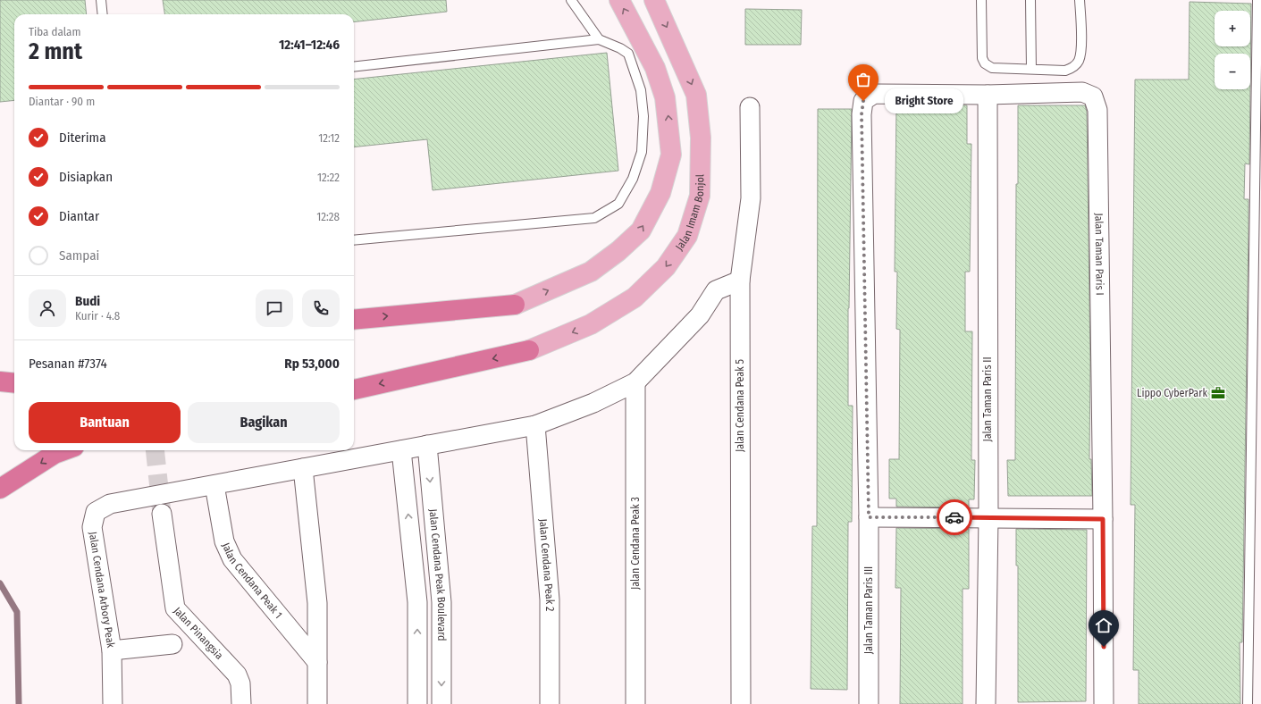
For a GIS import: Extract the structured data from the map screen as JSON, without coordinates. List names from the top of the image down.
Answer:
{
  "streets": {
    "main road": ["Jalan Imam Bonjol"],
    "street": [
      "Jalan Taman Paris I",
      "Jalan Taman Paris II",
      "Jalan Cendana Peak 5",
      "Jalan Cendana Peak 3",
      "Jalan Cendana Peak 2",
      "Jalan Cendana Peak Boulevard",
      "Jalan Cendana Peak 1",
      "Jalan Cendana Arbory Peak",
      "Jalan Taman Paris III",
      "Jalan Pinangsia"
    ]
  },
  "crossings": [
    ["Jalan Taman Paris I", "Jalan Taman Paris II"],
    ["Jalan Taman Paris I", "Jalan Taman Paris III"],
    ["Jalan Taman Paris II", "Jalan Taman Paris III"],
    ["Jalan Cendana Peak 3", "Jalan Cendana Arbory Peak"],
    ["Jalan Cendana Peak 2", "Jalan Cendana Arbory Peak"],
    ["Jalan Cendana Peak Boulevard", "Jalan Cendana Arbory Peak"],
    ["Jalan Cendana Peak 1", "Jalan Cendana Arbory Peak"]
  ],
  "one_way": ["Jalan Imam Bonjol"],
  "places": {
    "other": ["Bright Store"],
    "office": ["Lippo CyberPark"]
  },
  "page": {
    "map_buttons": ["+", "−"],
    "heading": ["2 mnt", "Tiba dalam", "12:41–12:46"],
    "panel": [
      "Budi",
      "Kurir · 4.8",
      "Pesanan #7374",
      "Rp 53,000"
    ],
    "bar": "Diantar · 90 m",
    "bubble": "Bright Store",
    "list": [
      ["Diterima", "12:12"],
      ["Disiapkan", "12:22"],
      ["Diantar", "12:28"],
      "Sampai"
    ],
    "buttons": ["Bantuan", "Bagikan"]
  }
}
